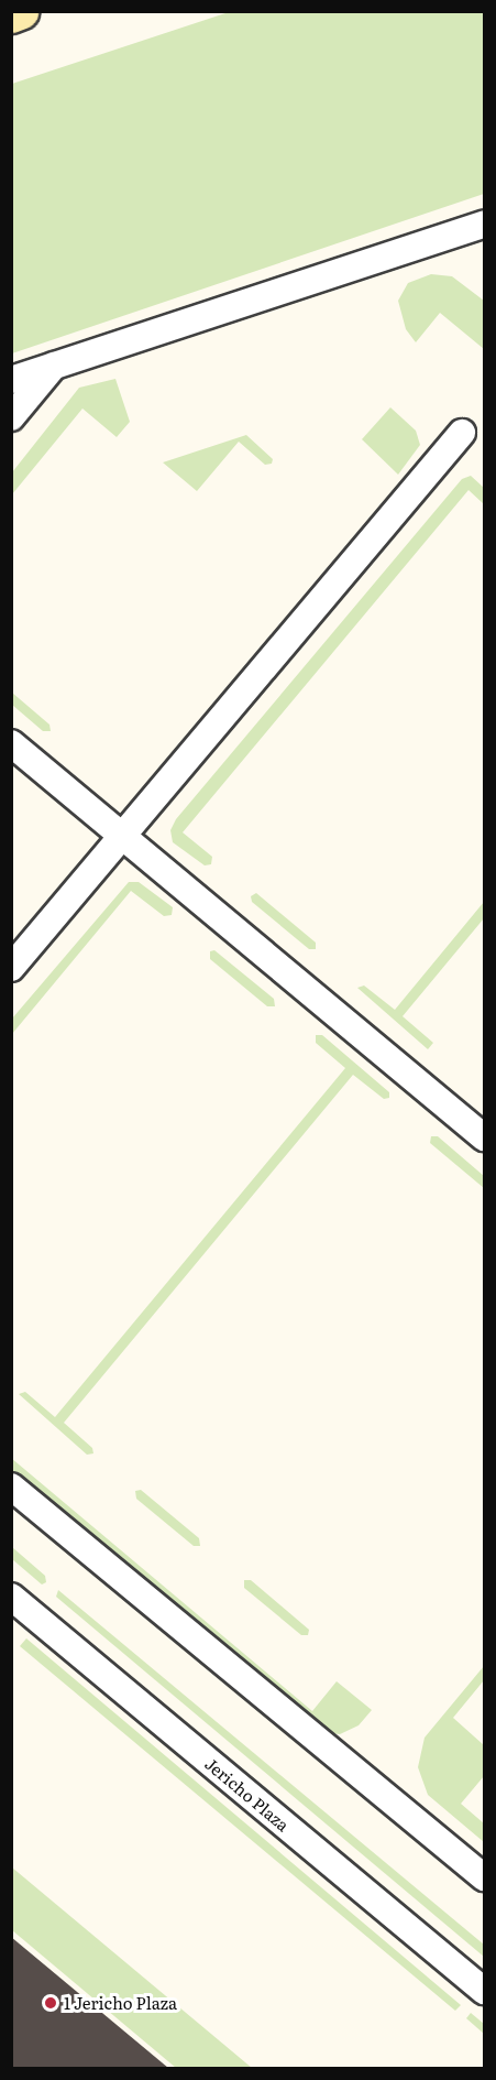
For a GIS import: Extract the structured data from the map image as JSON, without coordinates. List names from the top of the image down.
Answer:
{
  "streets": {
    "lane": ["Jericho Plaza"]
  },
  "places": ["1 Jericho Plaza"]
}
